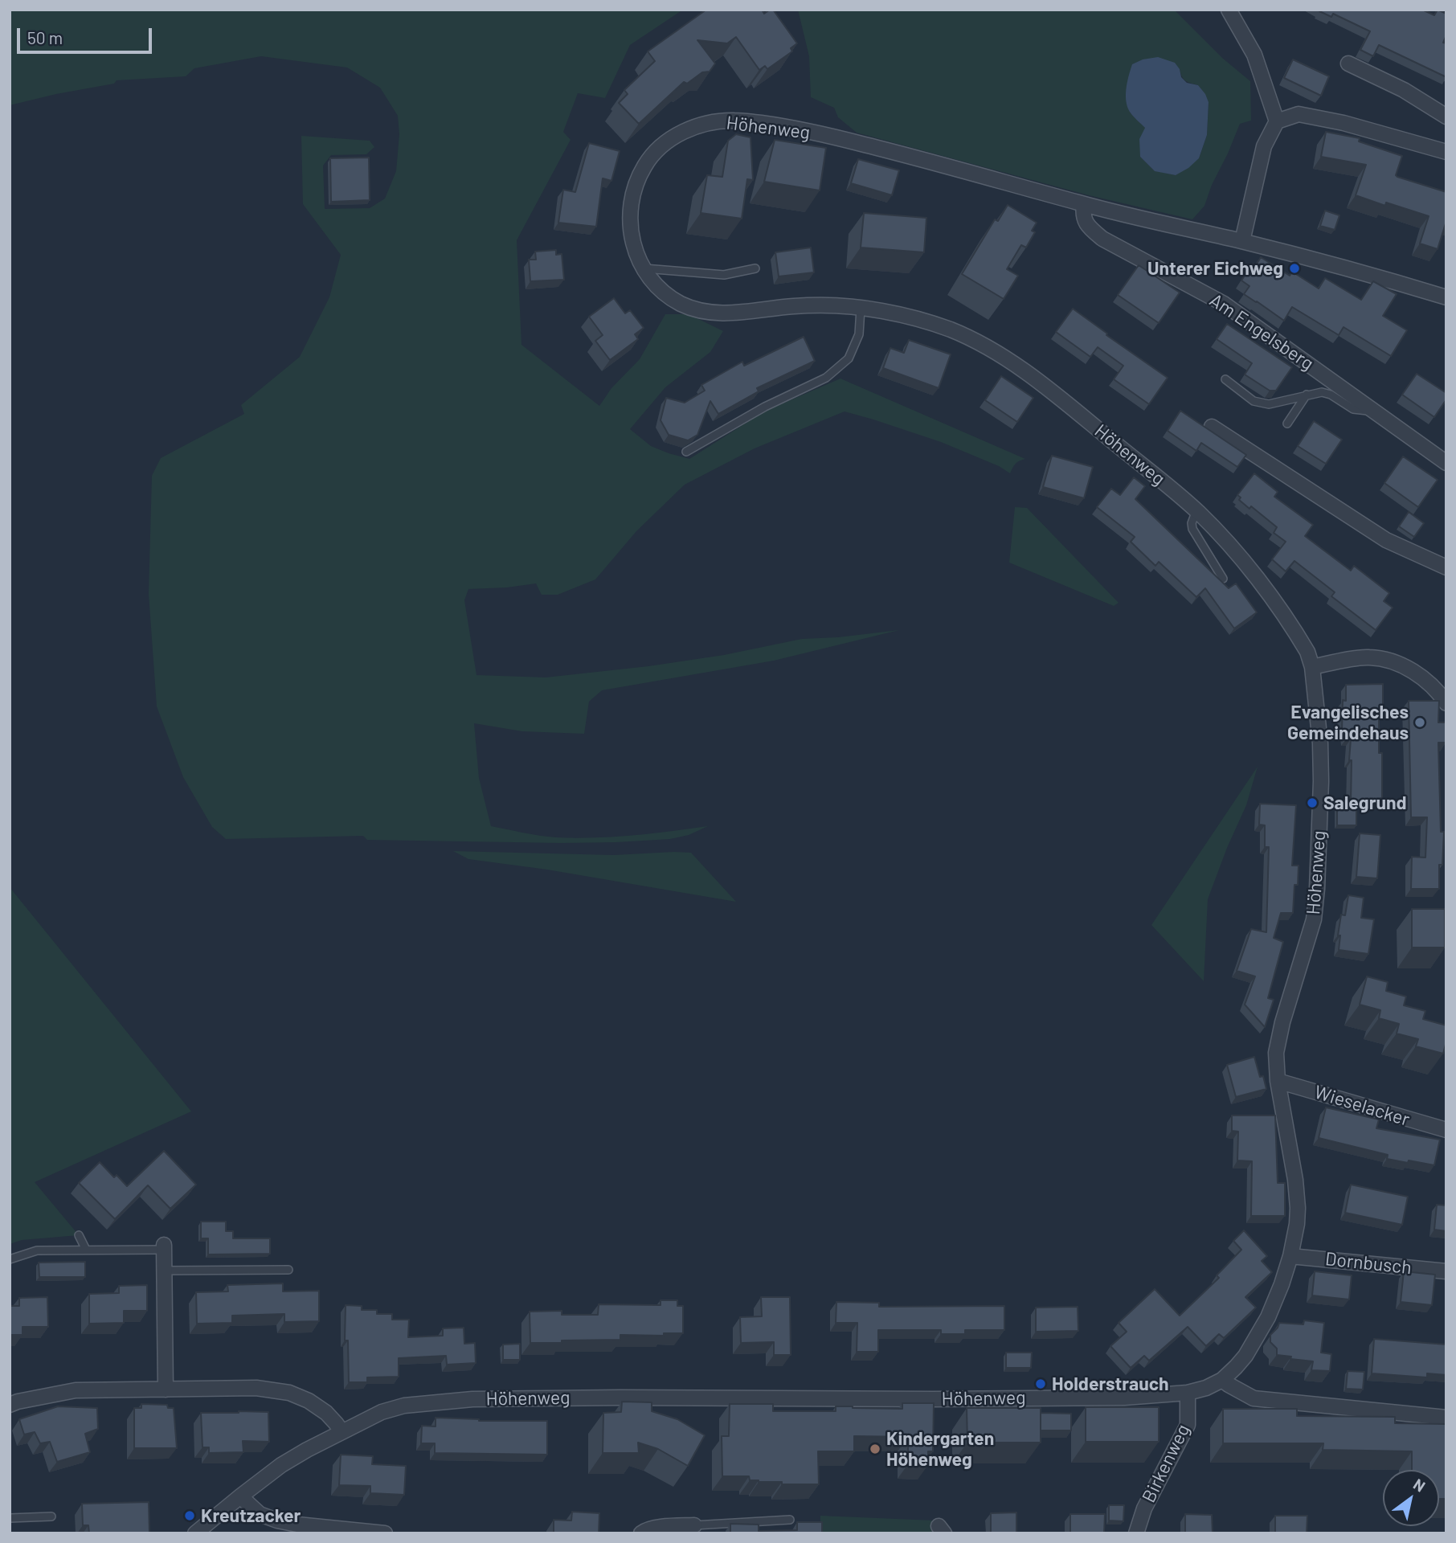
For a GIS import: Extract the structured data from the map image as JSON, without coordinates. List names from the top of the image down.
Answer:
{
  "streets": {
    "street": [
      "Höhenweg",
      "Am Engelsberg",
      "Wieselacker",
      "Dornbusch",
      "Birkenweg"
    ]
  },
  "crossings": [
    ["Höhenweg", "Am Engelsberg"],
    ["Höhenweg", "Wieselacker"],
    ["Höhenweg", "Dornbusch"],
    ["Höhenweg", "Birkenweg"]
  ],
  "places": [
    "Unterer Eichweg",
    "Evangelisches Gemeindehaus",
    "Salegrund",
    "Holderstrauch",
    "Kindergarten Höhenweg",
    "Kreutzacker"
  ],
  "scale_bar": "50 m",
  "north": "top right"
}
